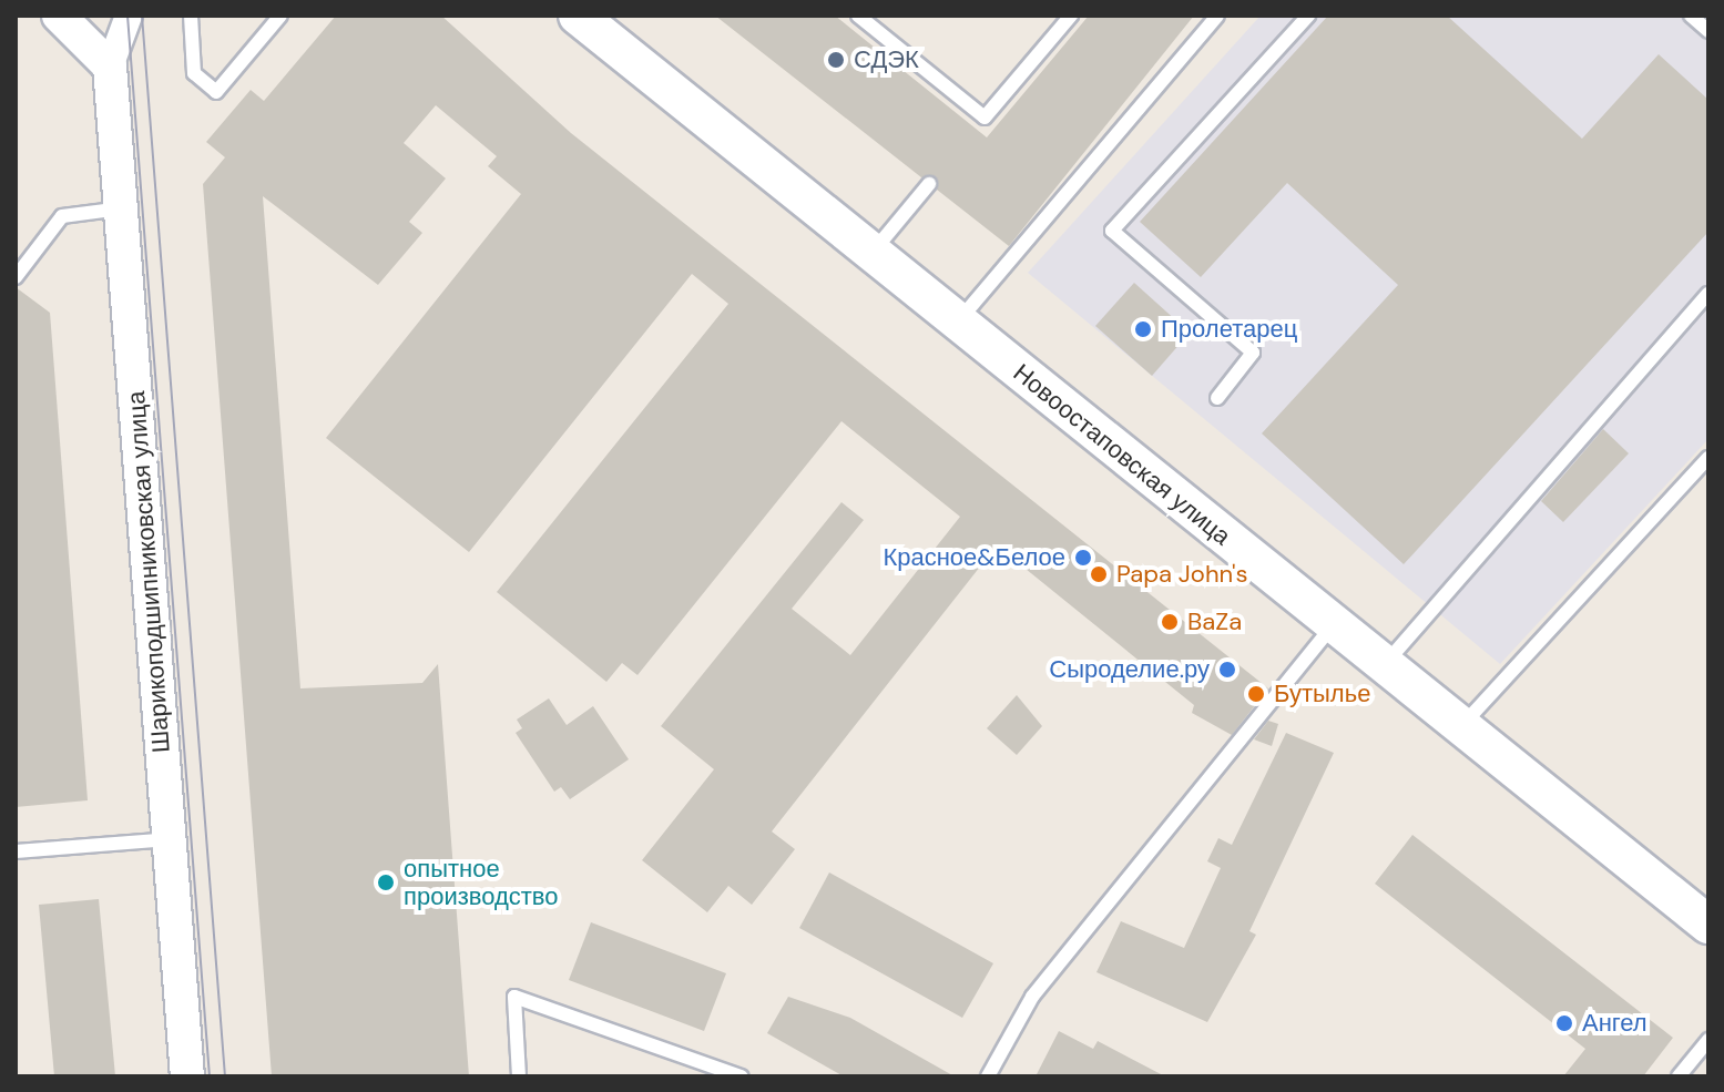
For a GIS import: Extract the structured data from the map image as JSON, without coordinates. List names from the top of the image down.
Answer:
{
  "streets": {
    "main road": ["Новоостаповская улица"],
    "street": ["Шарикоподшипниковская улица"]
  },
  "places": [
    "СДЭК",
    "Пролетарец",
    "Красное&Белое",
    "Papa John's",
    "BaZa",
    "Сыроделие.ру",
    "Бутылье",
    "опытное производство",
    "Ангел"
  ]
}
